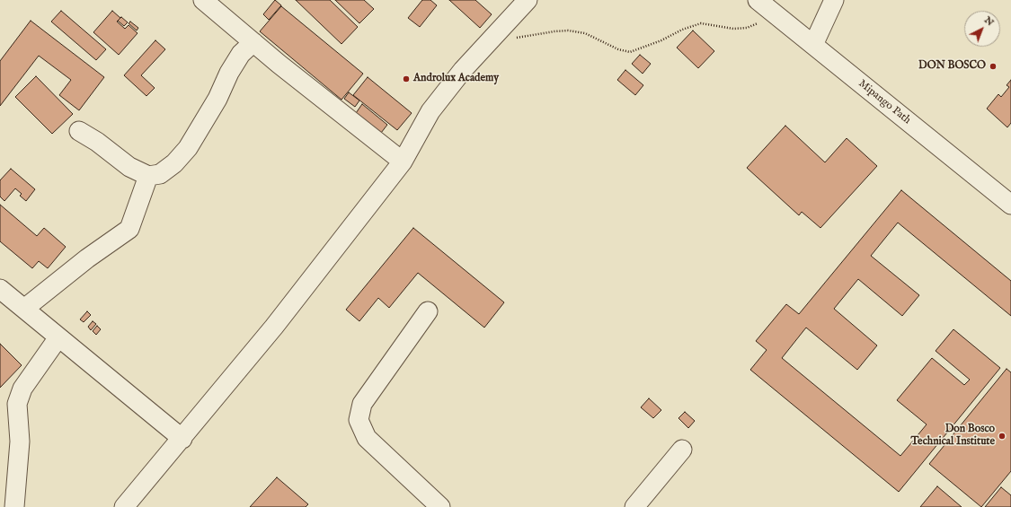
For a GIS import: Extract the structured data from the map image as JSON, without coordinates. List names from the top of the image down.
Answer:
{
  "streets": {
    "street": ["Mipango Path"]
  },
  "places": ["DON BOSCO", "Androlux Academy", "Don Bosco Technical Institute"],
  "north": "top right"
}
